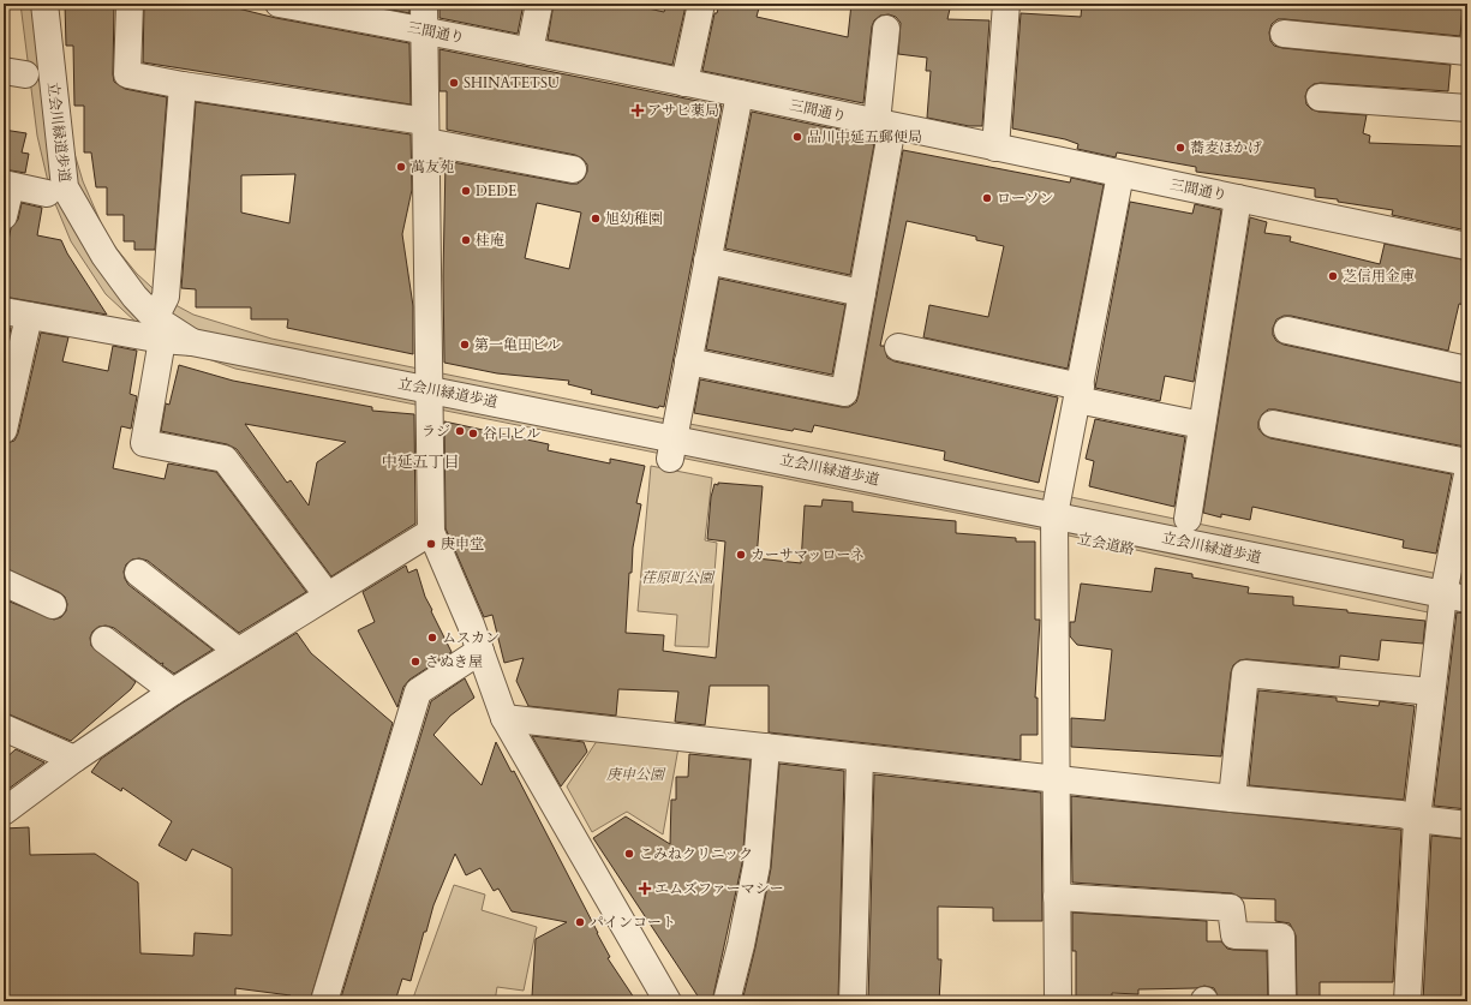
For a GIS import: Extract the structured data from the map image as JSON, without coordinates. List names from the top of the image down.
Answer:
{
  "streets": {
    "street": ["三間通り", "立会川緑道歩道", "立会道路"]
  },
  "crossings": [
    ["立会川緑道歩道", "立会道路"]
  ],
  "districts": ["中延五丁目"],
  "parks": ["荏原町公園", "庚申公園"],
  "places": {
    "other": [
      "SHINATETSU",
      "品川中延五郵便局",
      "蕎麦ほかげ",
      "萬友苑",
      "DEDE",
      "ローソン",
      "旭幼稚園",
      "桂庵",
      "芝信用金庫",
      "第一亀田ビル",
      "ラジ",
      "谷口ビル",
      "庚申堂",
      "カーサマッローネ",
      "ムスカン",
      "さぬき屋",
      "こみねクリニック",
      "パインコート"
    ],
    "health": ["アサヒ薬局", "エムズファーマシー"]
  }
}
